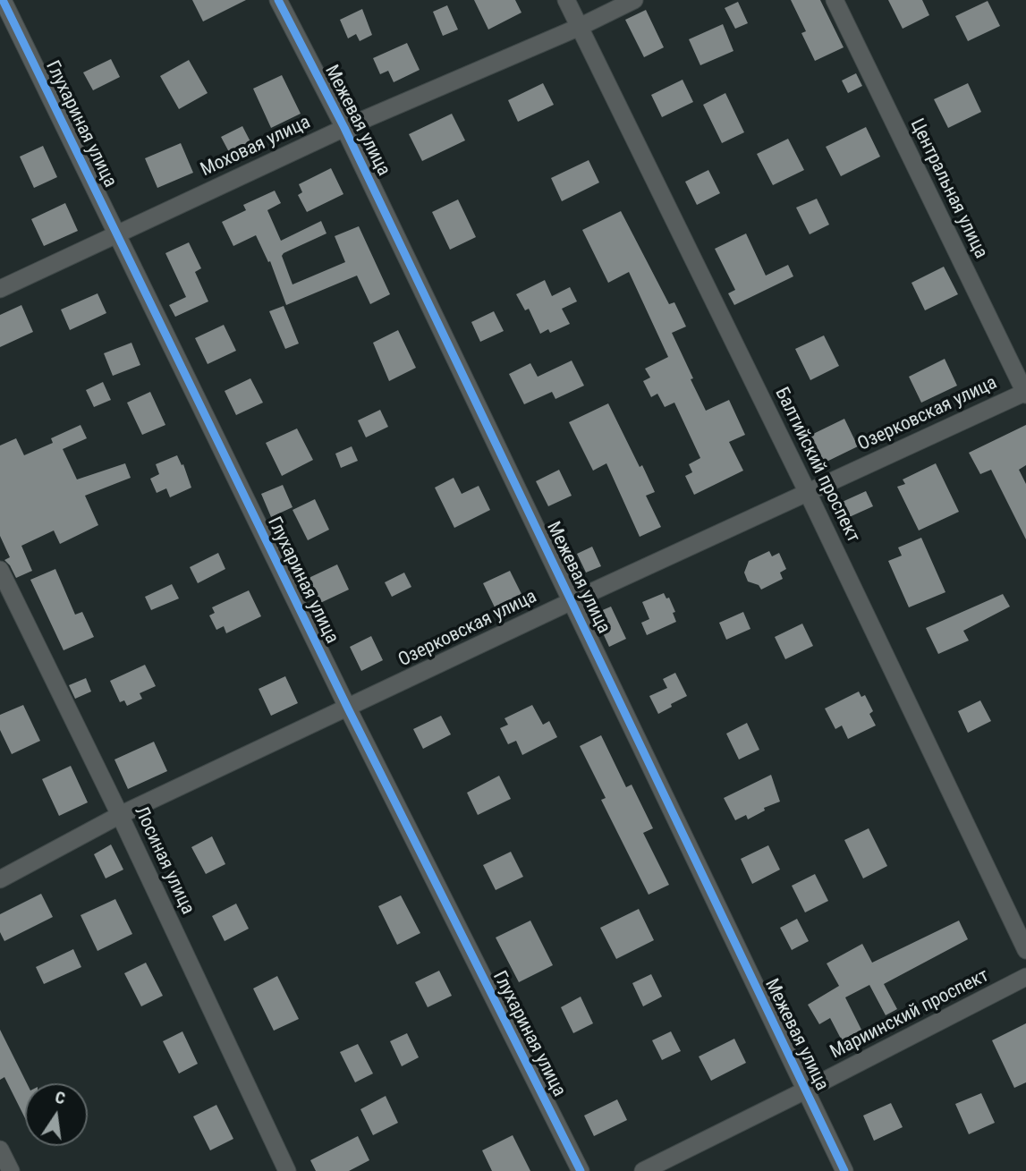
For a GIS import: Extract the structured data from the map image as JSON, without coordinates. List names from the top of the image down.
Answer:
{
  "streets": {
    "street": [
      "Межевая улица",
      "Глухариная улица",
      "Моховая улица",
      "Центральная улица",
      "Озерковская улица",
      "Балтийский проспект",
      "Лосиная улица",
      "Мариинский проспект"
    ]
  },
  "crossings": [
    ["Межевая улица", "Моховая улица"],
    ["Межевая улица", "Озерковская улица"],
    ["Межевая улица", "Мариинский проспект"],
    ["Глухариная улица", "Моховая улица"],
    ["Глухариная улица", "Озерковская улица"],
    ["Моховая улица", "Балтийский проспект"],
    ["Центральная улица", "Озерковская улица"],
    ["Озерковская улица", "Балтийский проспект"],
    ["Озерковская улица", "Лосиная улица"]
  ],
  "north": "top"
}
